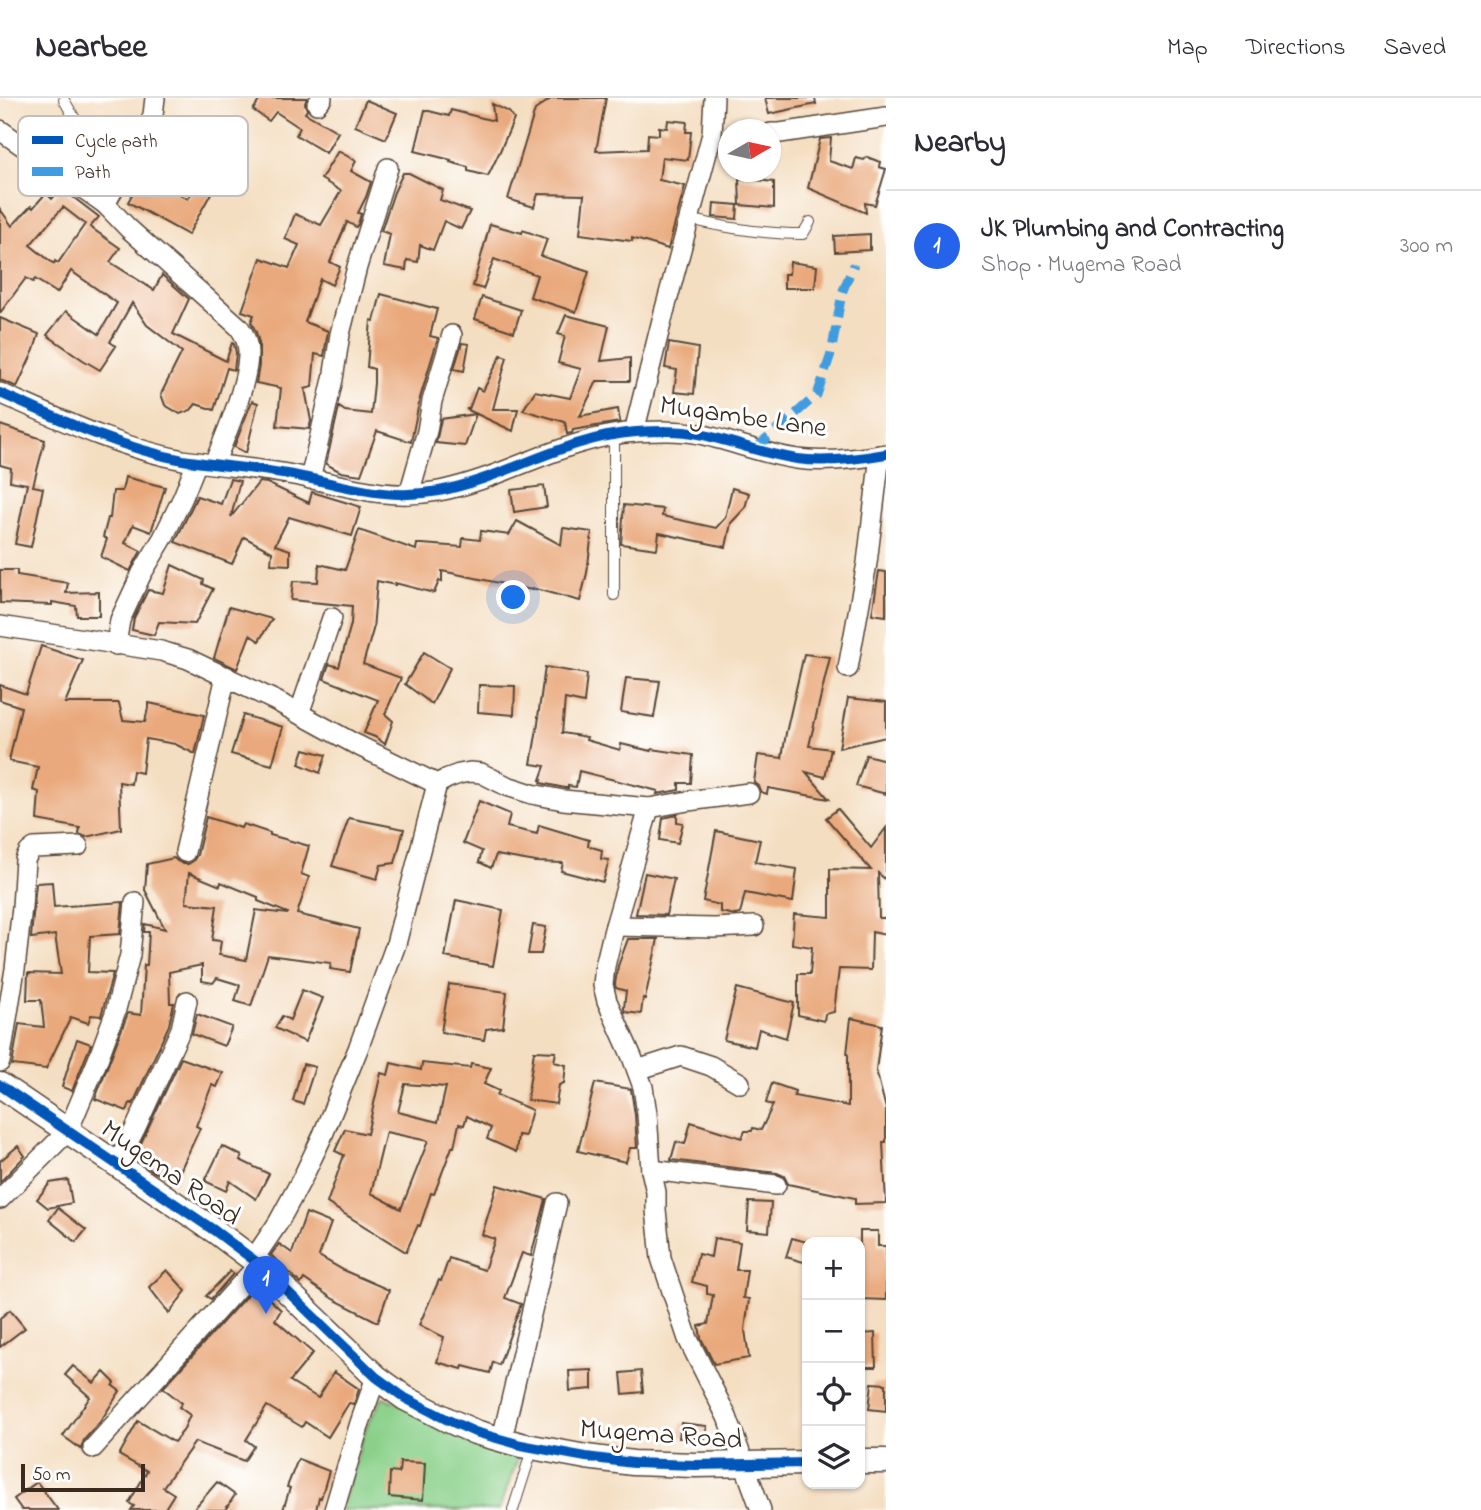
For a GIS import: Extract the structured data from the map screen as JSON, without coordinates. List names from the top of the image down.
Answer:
{
  "streets": {
    "street": ["Mugambe Lane", "Mugema Road"]
  },
  "legend": ["Cycle path", "Path"],
  "scale_bar": "50 m",
  "north": "right",
  "page": {
    "header": "Nearbee",
    "nav": ["Map", "Directions", "Saved"],
    "heading": "Nearby",
    "list": [
      {
        "mark": "1",
        "name": "JK Plumbing and Contracting",
        "note": "Shop · Mugema Road",
        "value": "300 m"
      }
    ],
    "map_buttons": ["+", "−"],
    "pins": "1",
    "scale": "50 m"
  }
}
